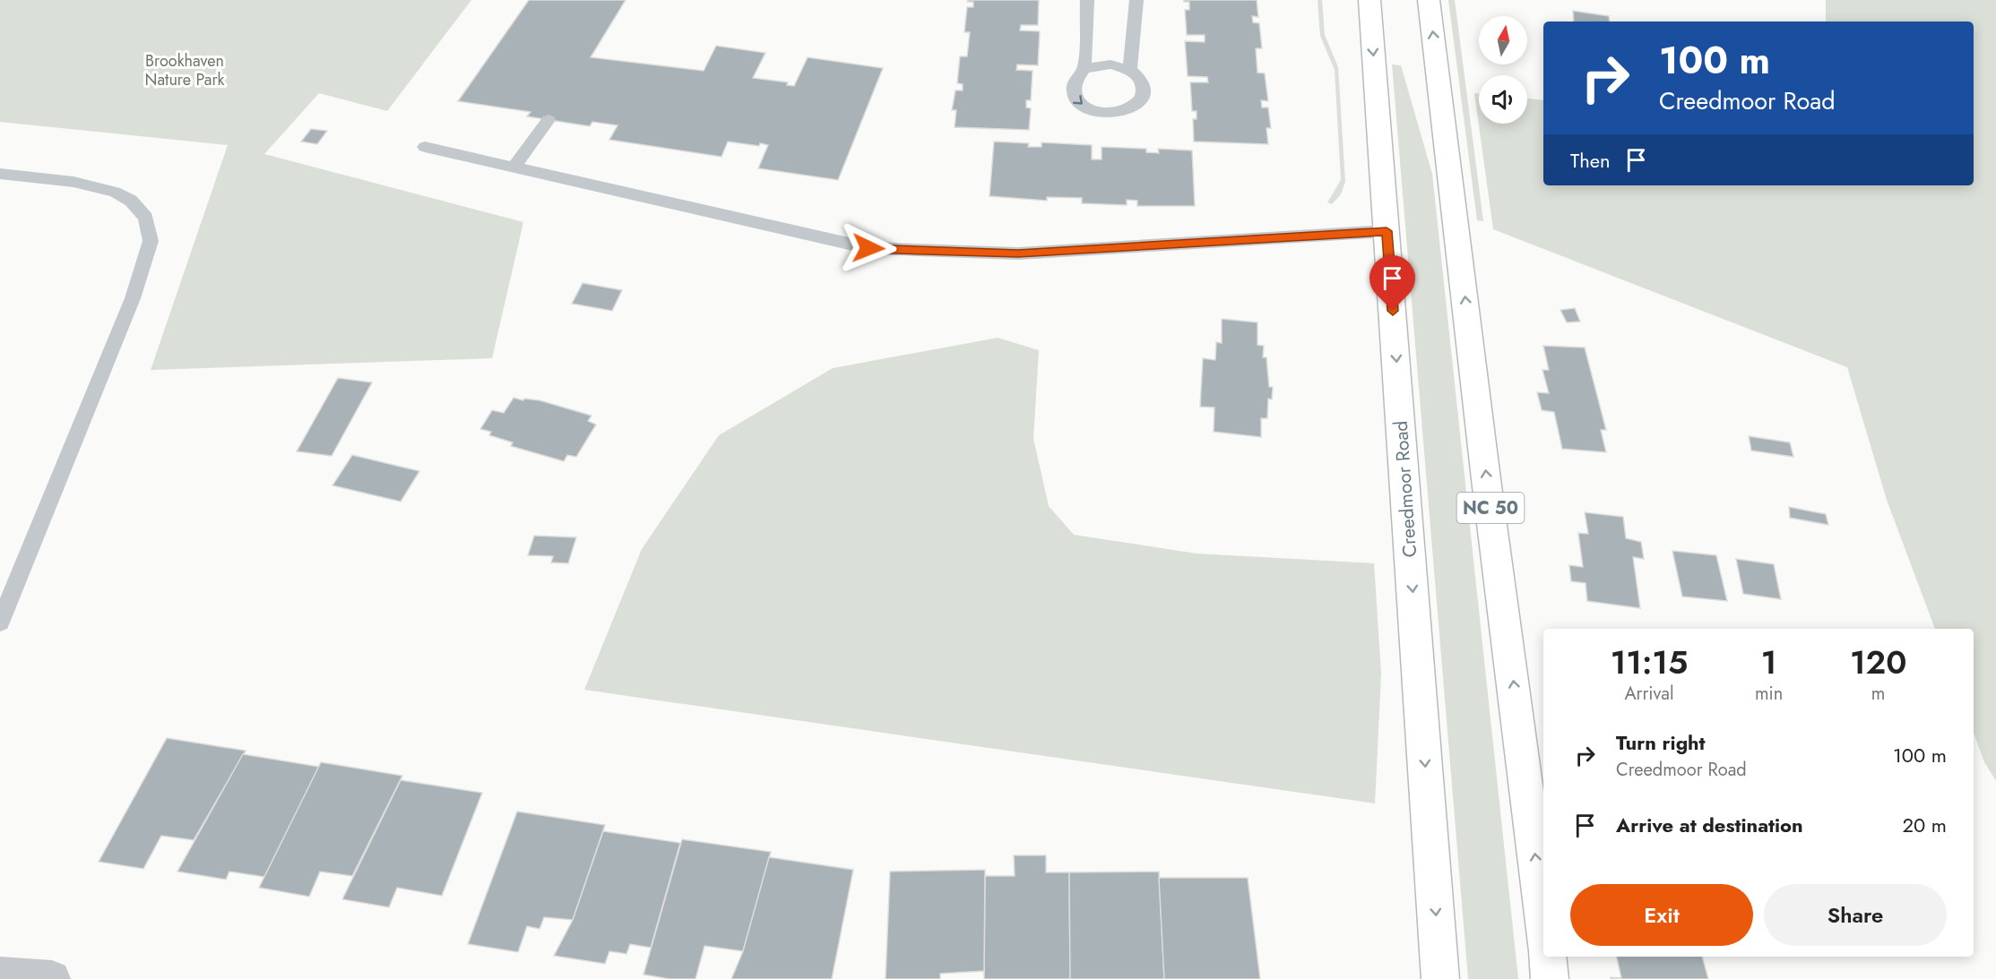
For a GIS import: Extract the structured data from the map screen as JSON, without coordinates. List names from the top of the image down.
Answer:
{
  "streets": {
    "main road": ["Creedmoor Road", "NC 50"]
  },
  "parks": ["Brookhaven Nature Park"],
  "north": "top",
  "page": {
    "turn": ["100 m", "Creedmoor Road"],
    "then": "Then",
    "eta": [
      "11:15",
      "Arrival",
      "1",
      "min",
      "120",
      "m"
    ],
    "list": [
      {
        "name": "Turn right",
        "note": "Creedmoor Road",
        "value": "100 m"
      },
      {
        "name": "Arrive at destination",
        "value": "20 m"
      }
    ],
    "buttons": ["Exit", "Share"]
  }
}
